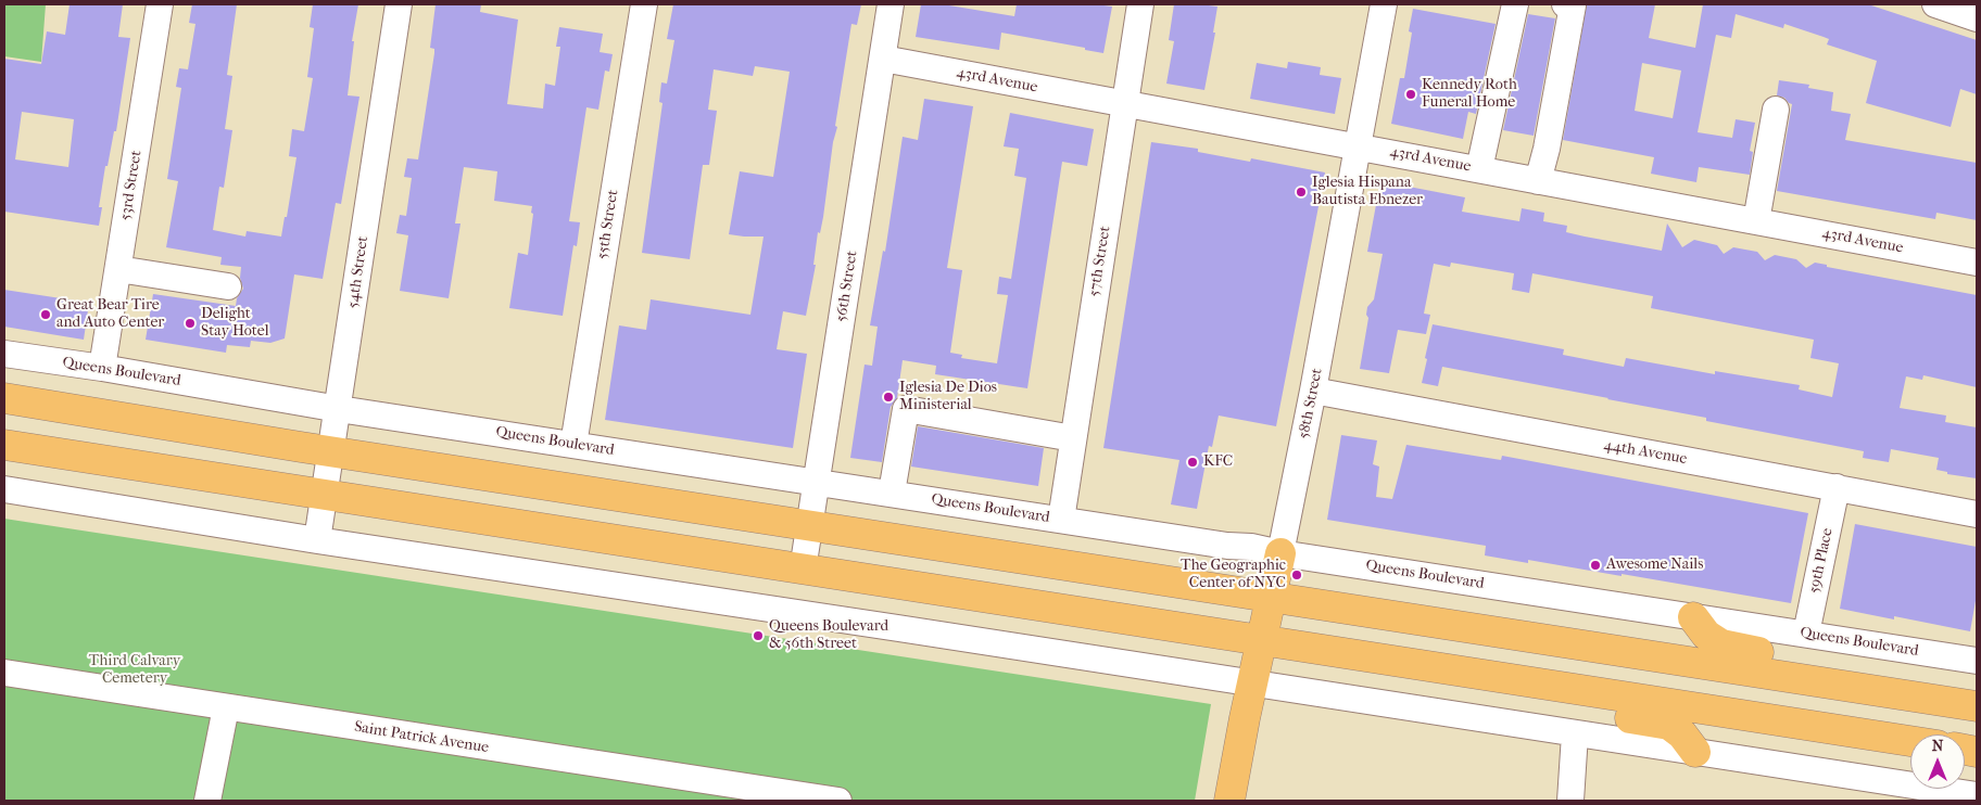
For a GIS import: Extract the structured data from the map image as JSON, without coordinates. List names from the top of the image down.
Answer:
{
  "streets": {
    "main road": ["58th Street"],
    "street": [
      "43rd Avenue",
      "53rd Street",
      "55th Street",
      "57th Street",
      "54th Street",
      "56th Street",
      "Queens Boulevard",
      "44th Avenue",
      "59th Place",
      "Saint Patrick Avenue"
    ]
  },
  "crossings": [
    ["43rd Avenue", "57th Street"],
    ["43rd Avenue", "56th Street"],
    ["43rd Avenue", "58th Street"],
    ["53rd Street", "Queens Boulevard"],
    ["55th Street", "Queens Boulevard"],
    ["57th Street", "Queens Boulevard"],
    ["54th Street", "Queens Boulevard"],
    ["56th Street", "Queens Boulevard"],
    ["Queens Boulevard", "58th Street"],
    ["Queens Boulevard", "59th Place"],
    ["58th Street", "44th Avenue"],
    ["44th Avenue", "59th Place"]
  ],
  "parks": ["Third Calvary Cemetery"],
  "places": [
    "Kennedy Roth Funeral Home",
    "Iglesia Hispana Bautista Ebnezer",
    "Great Bear Tire and Auto Center",
    "Delight Stay Hotel",
    "Iglesia De Dios Ministerial",
    "KFC",
    "Awesome Nails",
    "The Geographic Center of NYC",
    "Queens Boulevard & 56th Street"
  ],
  "north": "top"
}
